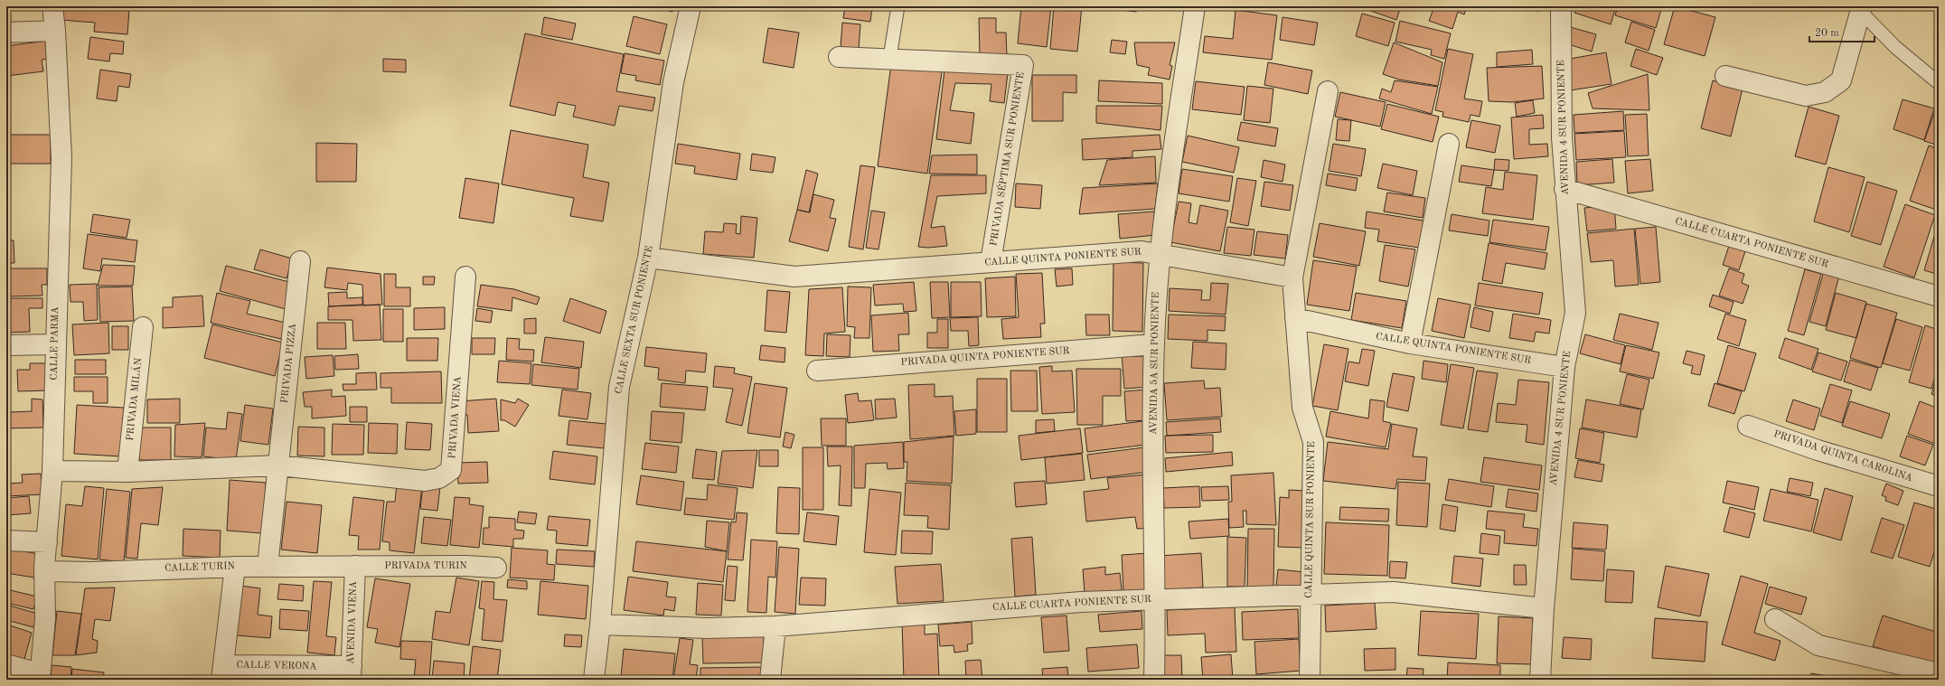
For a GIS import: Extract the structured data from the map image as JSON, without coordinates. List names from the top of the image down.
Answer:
{
  "streets": {
    "street": [
      "AVENIDA 4 SUR PONIENTE",
      "PRIVADA SÉPTIMA SUR PONIENTE",
      "CALLE CUARTA PONIENTE SUR",
      "CALLE QUINTA PONIENTE SUR",
      "CALLE SEXTA SUR PONIENTE",
      "CALLE PARMA",
      "PRIVADA QUINTA PONIENTE SUR",
      "PRIVADA PIZZA",
      "AVENIDA 5A SUR PONIENTE",
      "PRIVADA MILÁN",
      "PRIVADA VIENA",
      "PRIVADA QUINTA CAROLINA",
      "CALLE QUINTA SUR PONIENTE",
      "PRIVADA TURIN",
      "CALLE TURIN",
      "AVENIDA VIENA",
      "CALLE VERONA"
    ]
  },
  "crossings": [
    ["AVENIDA 4 SUR PONIENTE", "CALLE CUARTA PONIENTE SUR"],
    ["AVENIDA 4 SUR PONIENTE", "CALLE QUINTA PONIENTE SUR"],
    ["PRIVADA SÉPTIMA SUR PONIENTE", "CALLE QUINTA PONIENTE SUR"],
    ["CALLE CUARTA PONIENTE SUR", "CALLE SEXTA SUR PONIENTE"],
    ["CALLE CUARTA PONIENTE SUR", "AVENIDA 5A SUR PONIENTE"],
    ["CALLE CUARTA PONIENTE SUR", "CALLE QUINTA SUR PONIENTE"],
    ["CALLE QUINTA PONIENTE SUR", "CALLE SEXTA SUR PONIENTE"],
    ["CALLE QUINTA PONIENTE SUR", "AVENIDA 5A SUR PONIENTE"],
    ["CALLE QUINTA PONIENTE SUR", "CALLE QUINTA SUR PONIENTE"],
    ["CALLE PARMA", "CALLE TURIN"],
    ["PRIVADA QUINTA PONIENTE SUR", "AVENIDA 5A SUR PONIENTE"],
    ["PRIVADA PIZZA", "PRIVADA VIENA"],
    ["PRIVADA PIZZA", "CALLE TURIN"],
    ["PRIVADA TURIN", "CALLE TURIN"],
    ["PRIVADA TURIN", "AVENIDA VIENA"],
    ["CALLE TURIN", "AVENIDA VIENA"],
    ["AVENIDA VIENA", "CALLE VERONA"]
  ],
  "scale_bar": "20 m"
}
